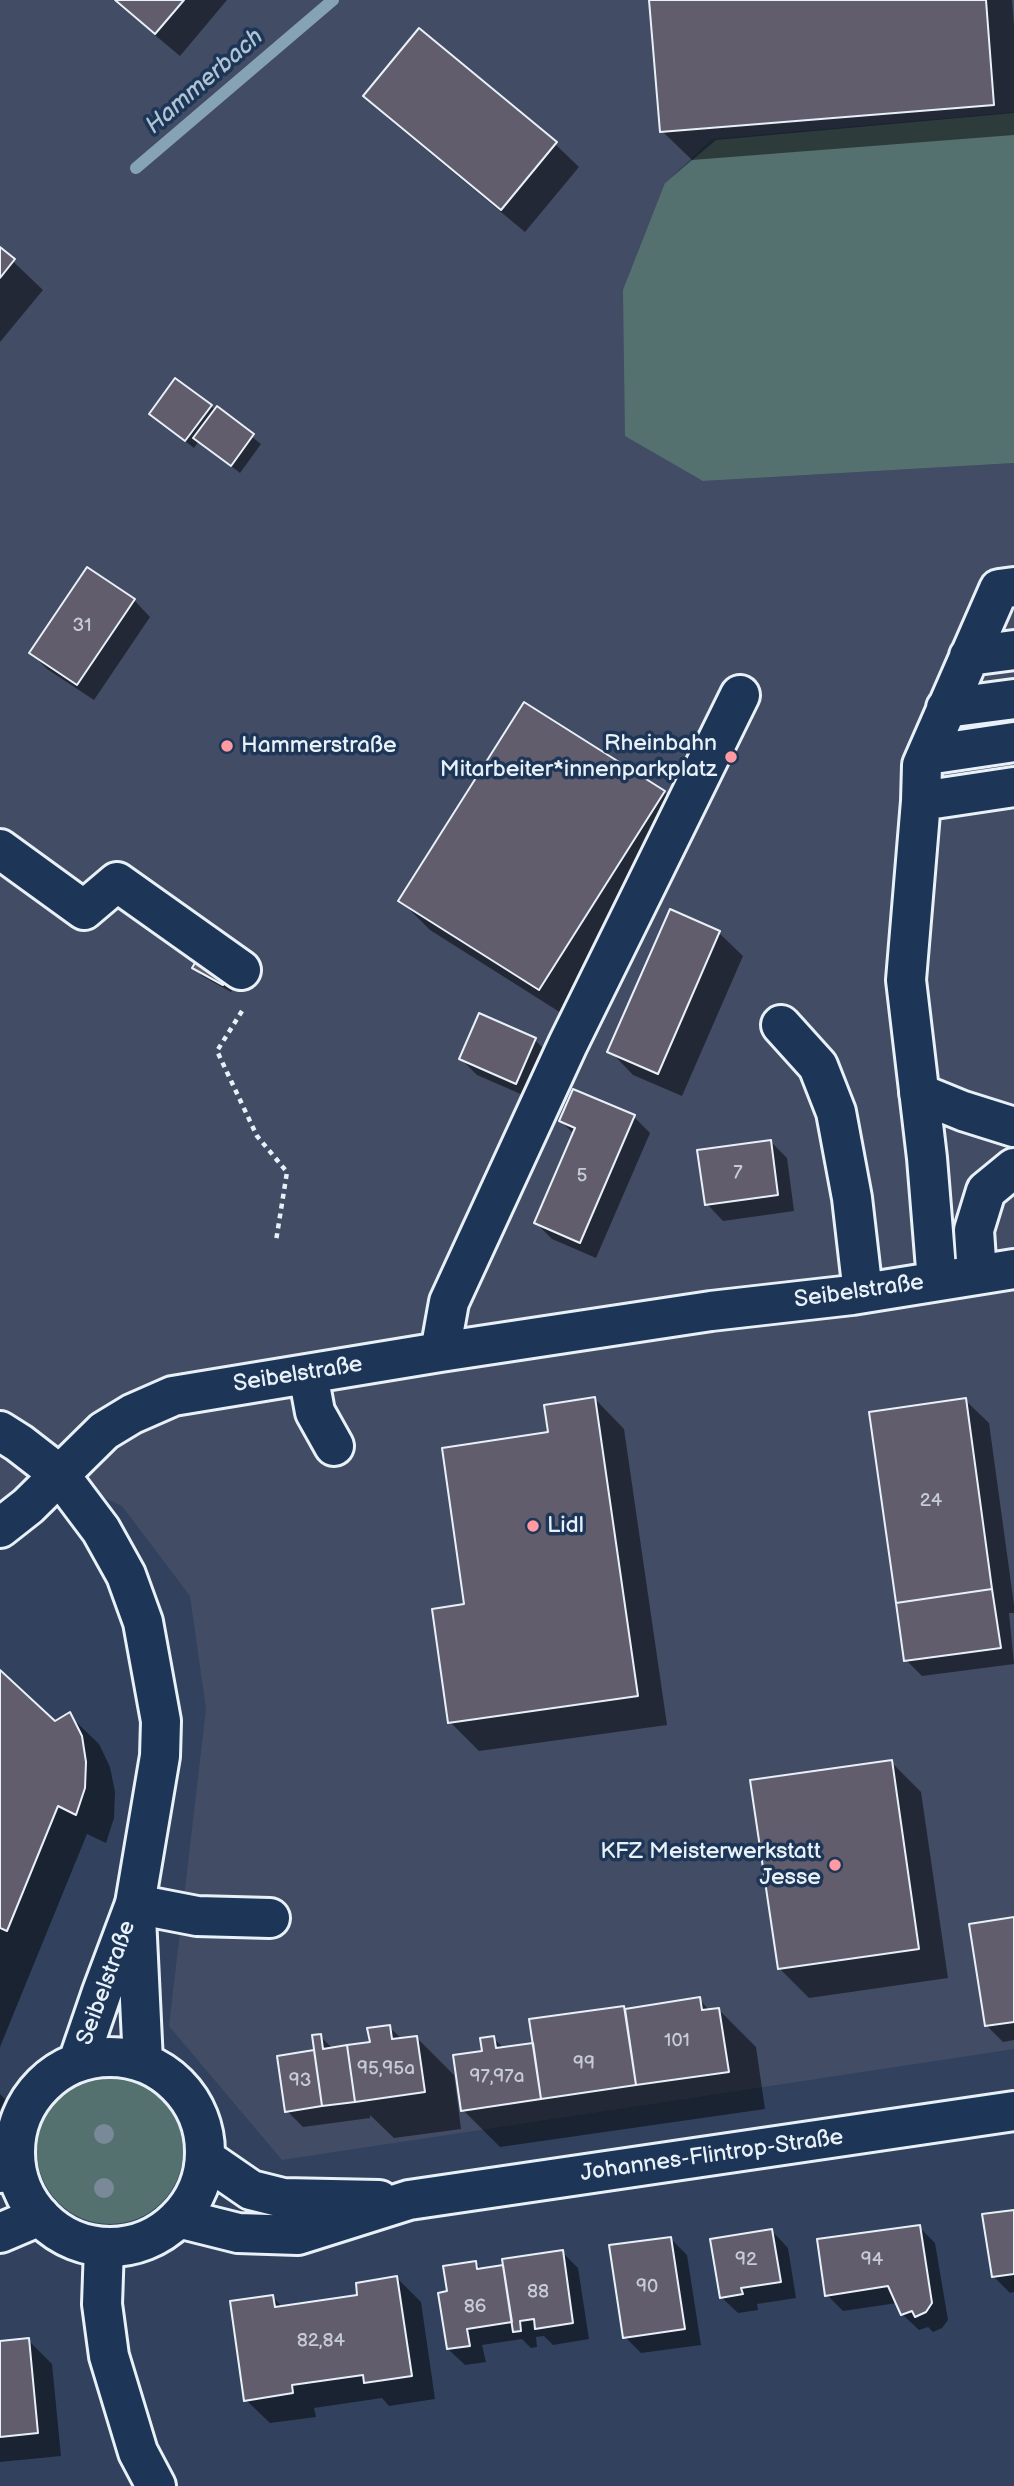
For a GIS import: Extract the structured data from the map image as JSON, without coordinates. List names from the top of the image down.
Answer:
{
  "streets": {
    "main road": ["Seibelstraße", "Johannes-Flintrop-Straße"]
  },
  "crossings": [
    ["Seibelstraße", "Johannes-Flintrop-Straße"]
  ],
  "water": ["Hammerbach"],
  "places": [
    "Hammerstraße",
    "Rheinbahn Mitarbeiter*innenparkplatz",
    "Lidl",
    "KFZ Meisterwerkstatt Jesse"
  ],
  "house_numbers": [
    "31",
    "7",
    "5",
    "24",
    "101",
    "99",
    "95,95a",
    "97,97a",
    "93",
    "92",
    "94",
    "90",
    "88",
    "86",
    "82,84"
  ]
}
